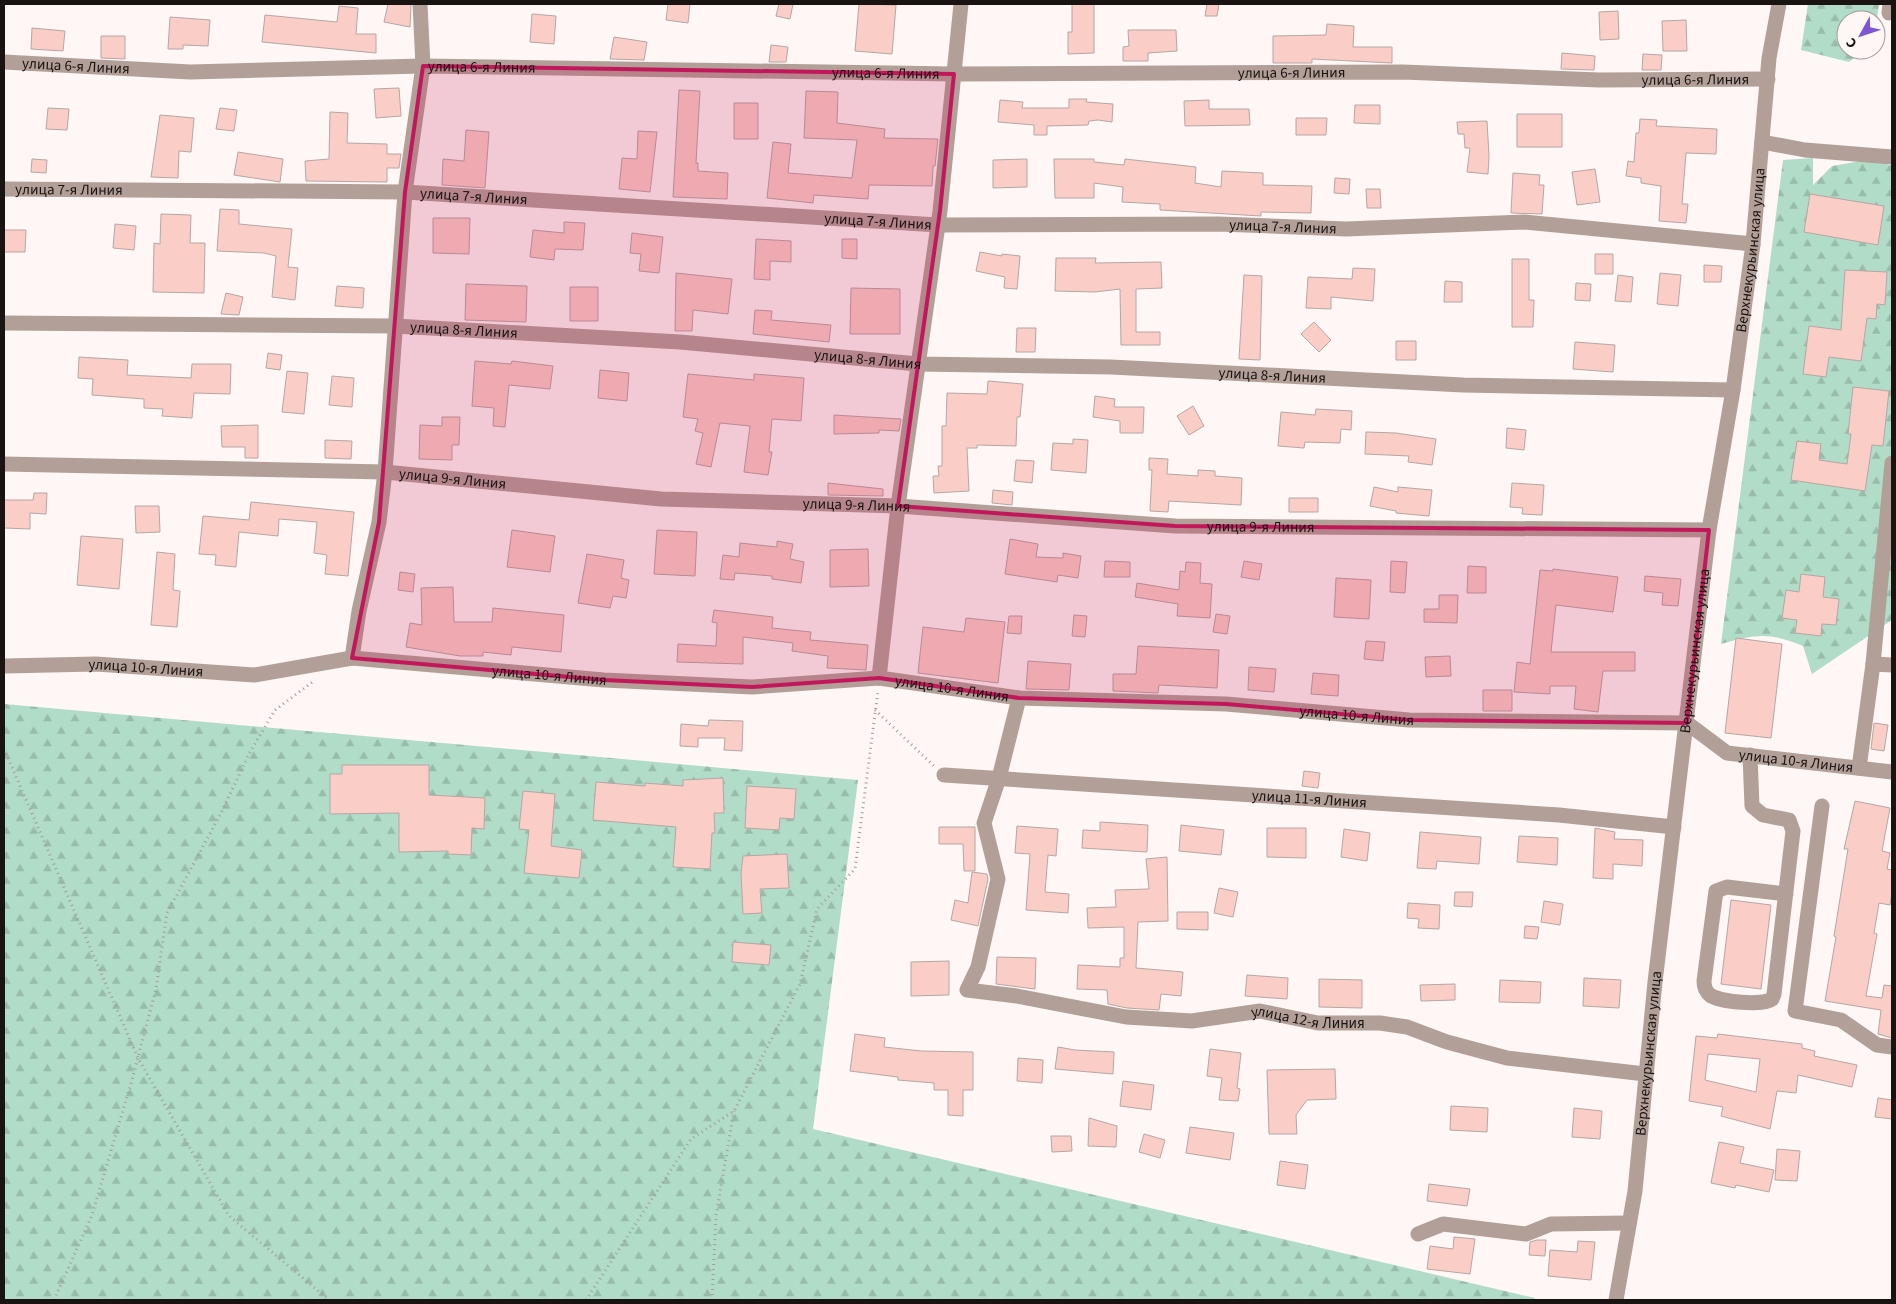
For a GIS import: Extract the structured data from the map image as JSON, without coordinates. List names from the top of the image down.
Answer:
{
  "streets": {
    "street": [
      "улица 6-я Линия",
      "улица 7-я Линия",
      "Верхнекурьинская улица",
      "улица 8-я Линия",
      "улица 9-я Линия",
      "улица 10-я Линия",
      "улица 11-я Линия",
      "улица 12-я Линия"
    ]
  },
  "crossings": [
    ["улица 6-я Линия", "Верхнекурьинская улица"],
    ["улица 7-я Линия", "Верхнекурьинская улица"],
    ["Верхнекурьинская улица", "улица 8-я Линия"],
    ["Верхнекурьинская улица", "улица 9-я Линия"],
    ["Верхнекурьинская улица", "улица 10-я Линия"],
    ["Верхнекурьинская улица", "улица 11-я Линия"],
    ["Верхнекурьинская улица", "улица 12-я Линия"],
    ["улица 11-я Линия", "улица 12-я Линия"]
  ],
  "north": "bottom left"
}
